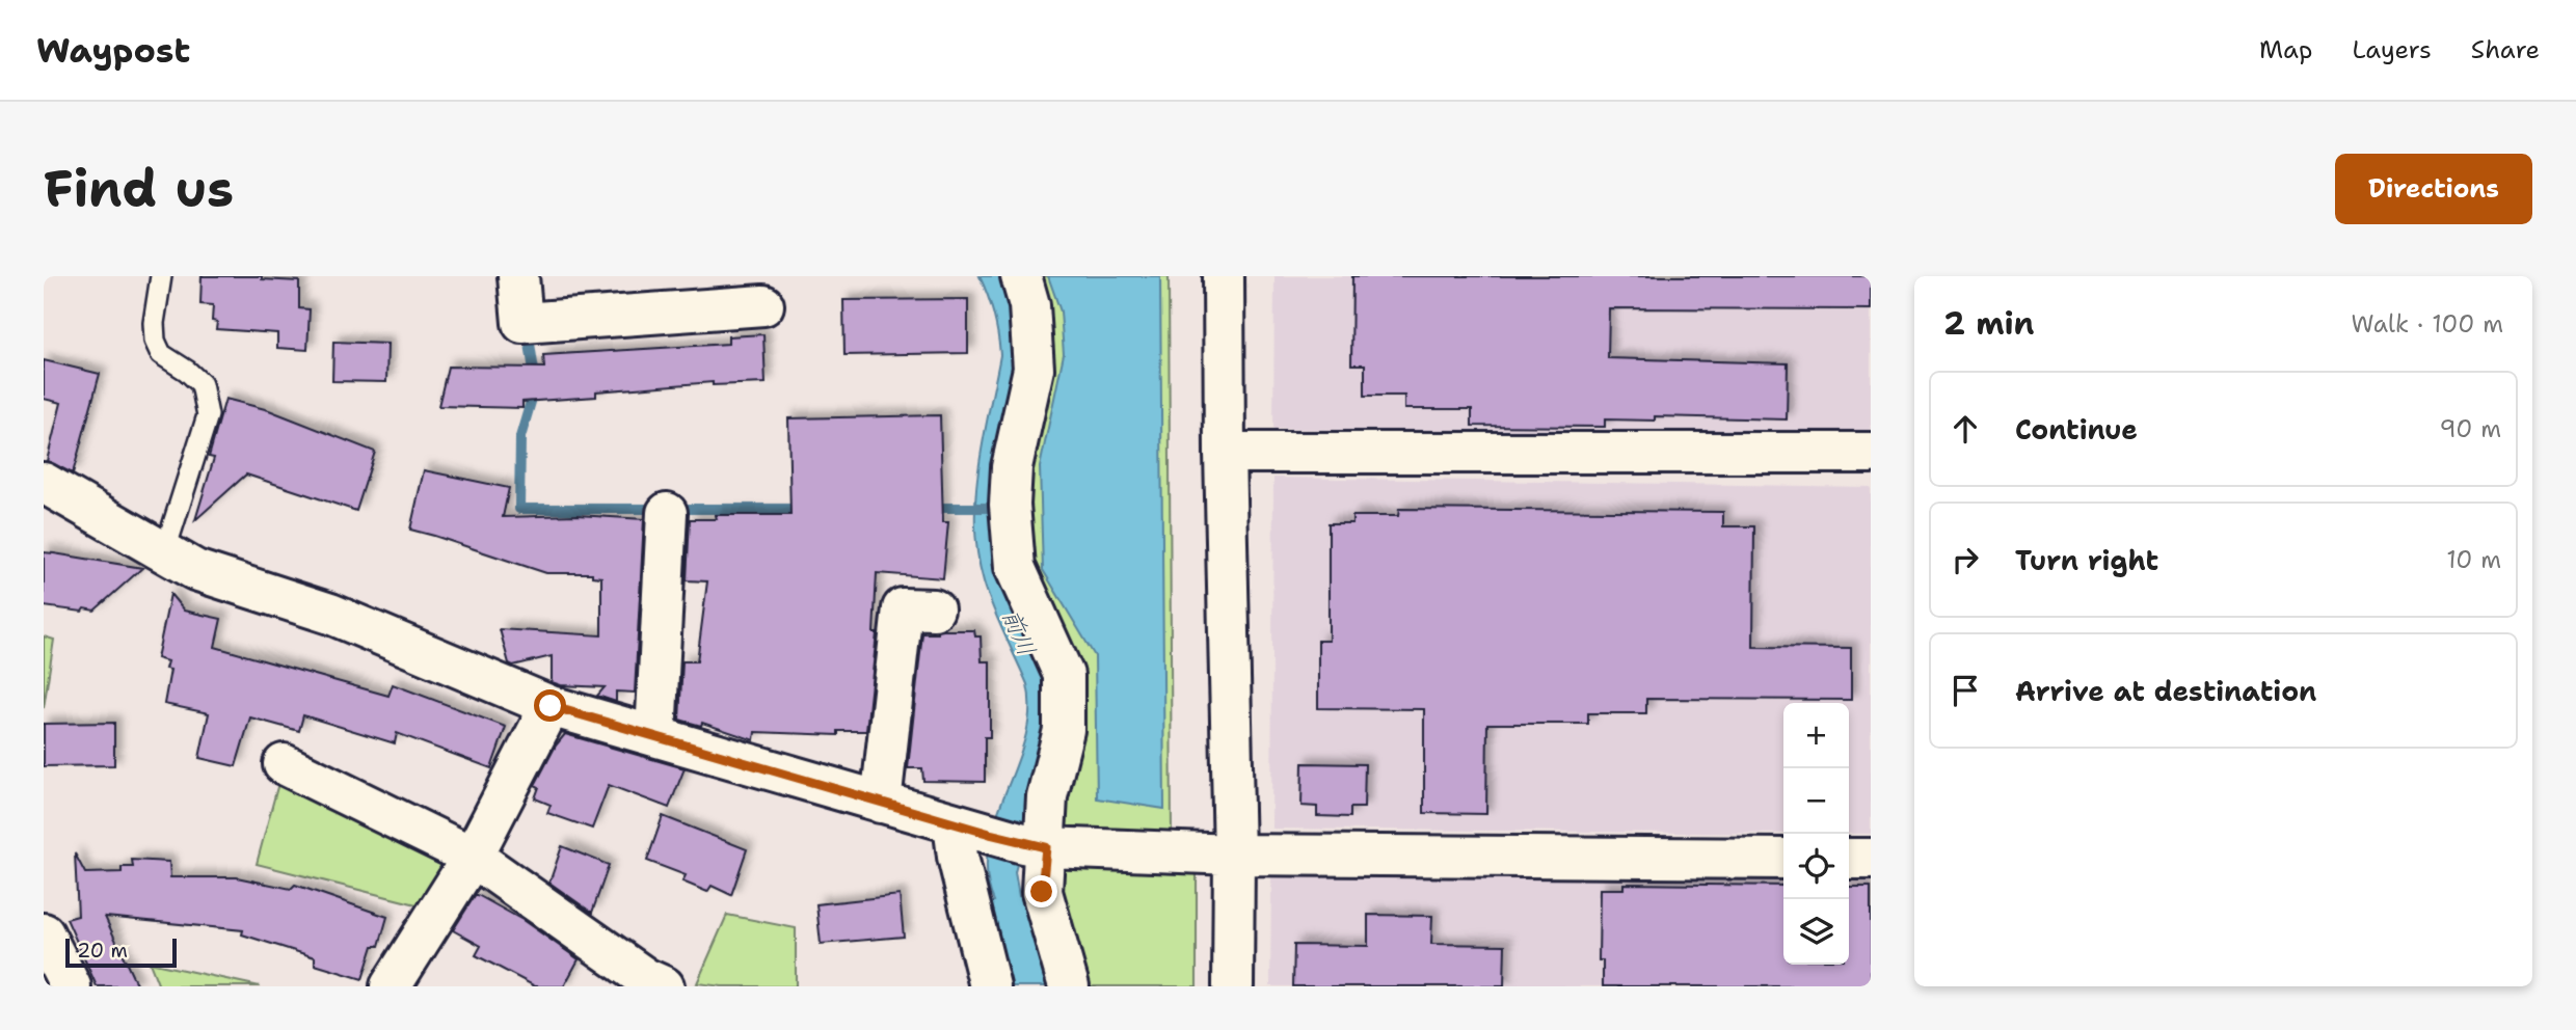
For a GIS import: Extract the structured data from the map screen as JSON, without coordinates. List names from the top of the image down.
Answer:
{
  "water": ["前川"],
  "scale_bar": "20 m",
  "page": {
    "header": "Waypost",
    "nav": ["Map", "Layers", "Share"],
    "buttons": "Directions",
    "title": "Find us",
    "heading": ["2 min", "Walk · 100 m"],
    "list": [
      ["Continue", "90 m"],
      ["Turn right", "10 m"],
      "Arrive at destination"
    ],
    "map_buttons": ["+", "−"],
    "scale": "20 m"
  }
}
